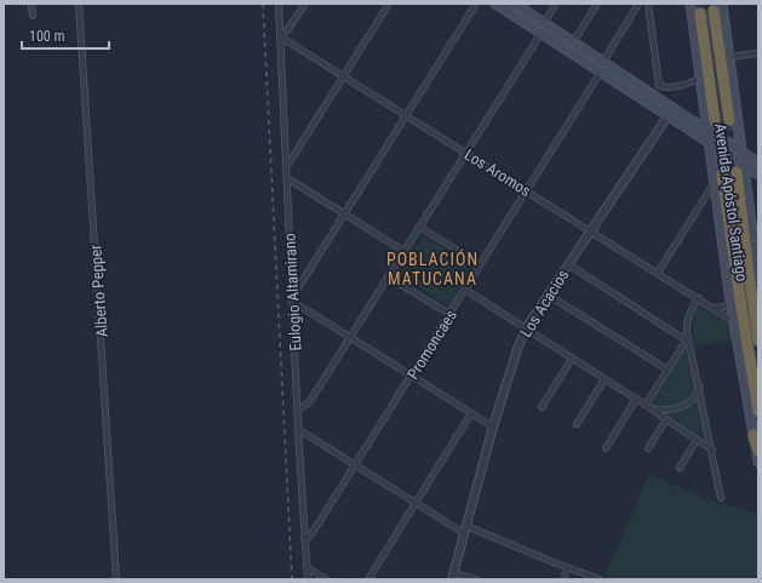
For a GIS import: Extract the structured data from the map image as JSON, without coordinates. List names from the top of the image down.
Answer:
{
  "streets": {
    "main road": ["Avenida Apóstol Santiago"],
    "street": [
      "Los Aromos",
      "Alberto Pepper",
      "Eulogio Altamirano",
      "Los Acacios",
      "Promoncaes"
    ]
  },
  "crossings": [
    ["Los Aromos", "Avenida Apóstol Santiago"],
    ["Los Aromos", "Eulogio Altamirano"],
    ["Los Aromos", "Los Acacios"],
    ["Los Aromos", "Promoncaes"],
    ["Eulogio Altamirano", "Promoncaes"]
  ],
  "districts": ["POBLACIÓN MATUCANA"],
  "scale_bar": "100 m"
}
